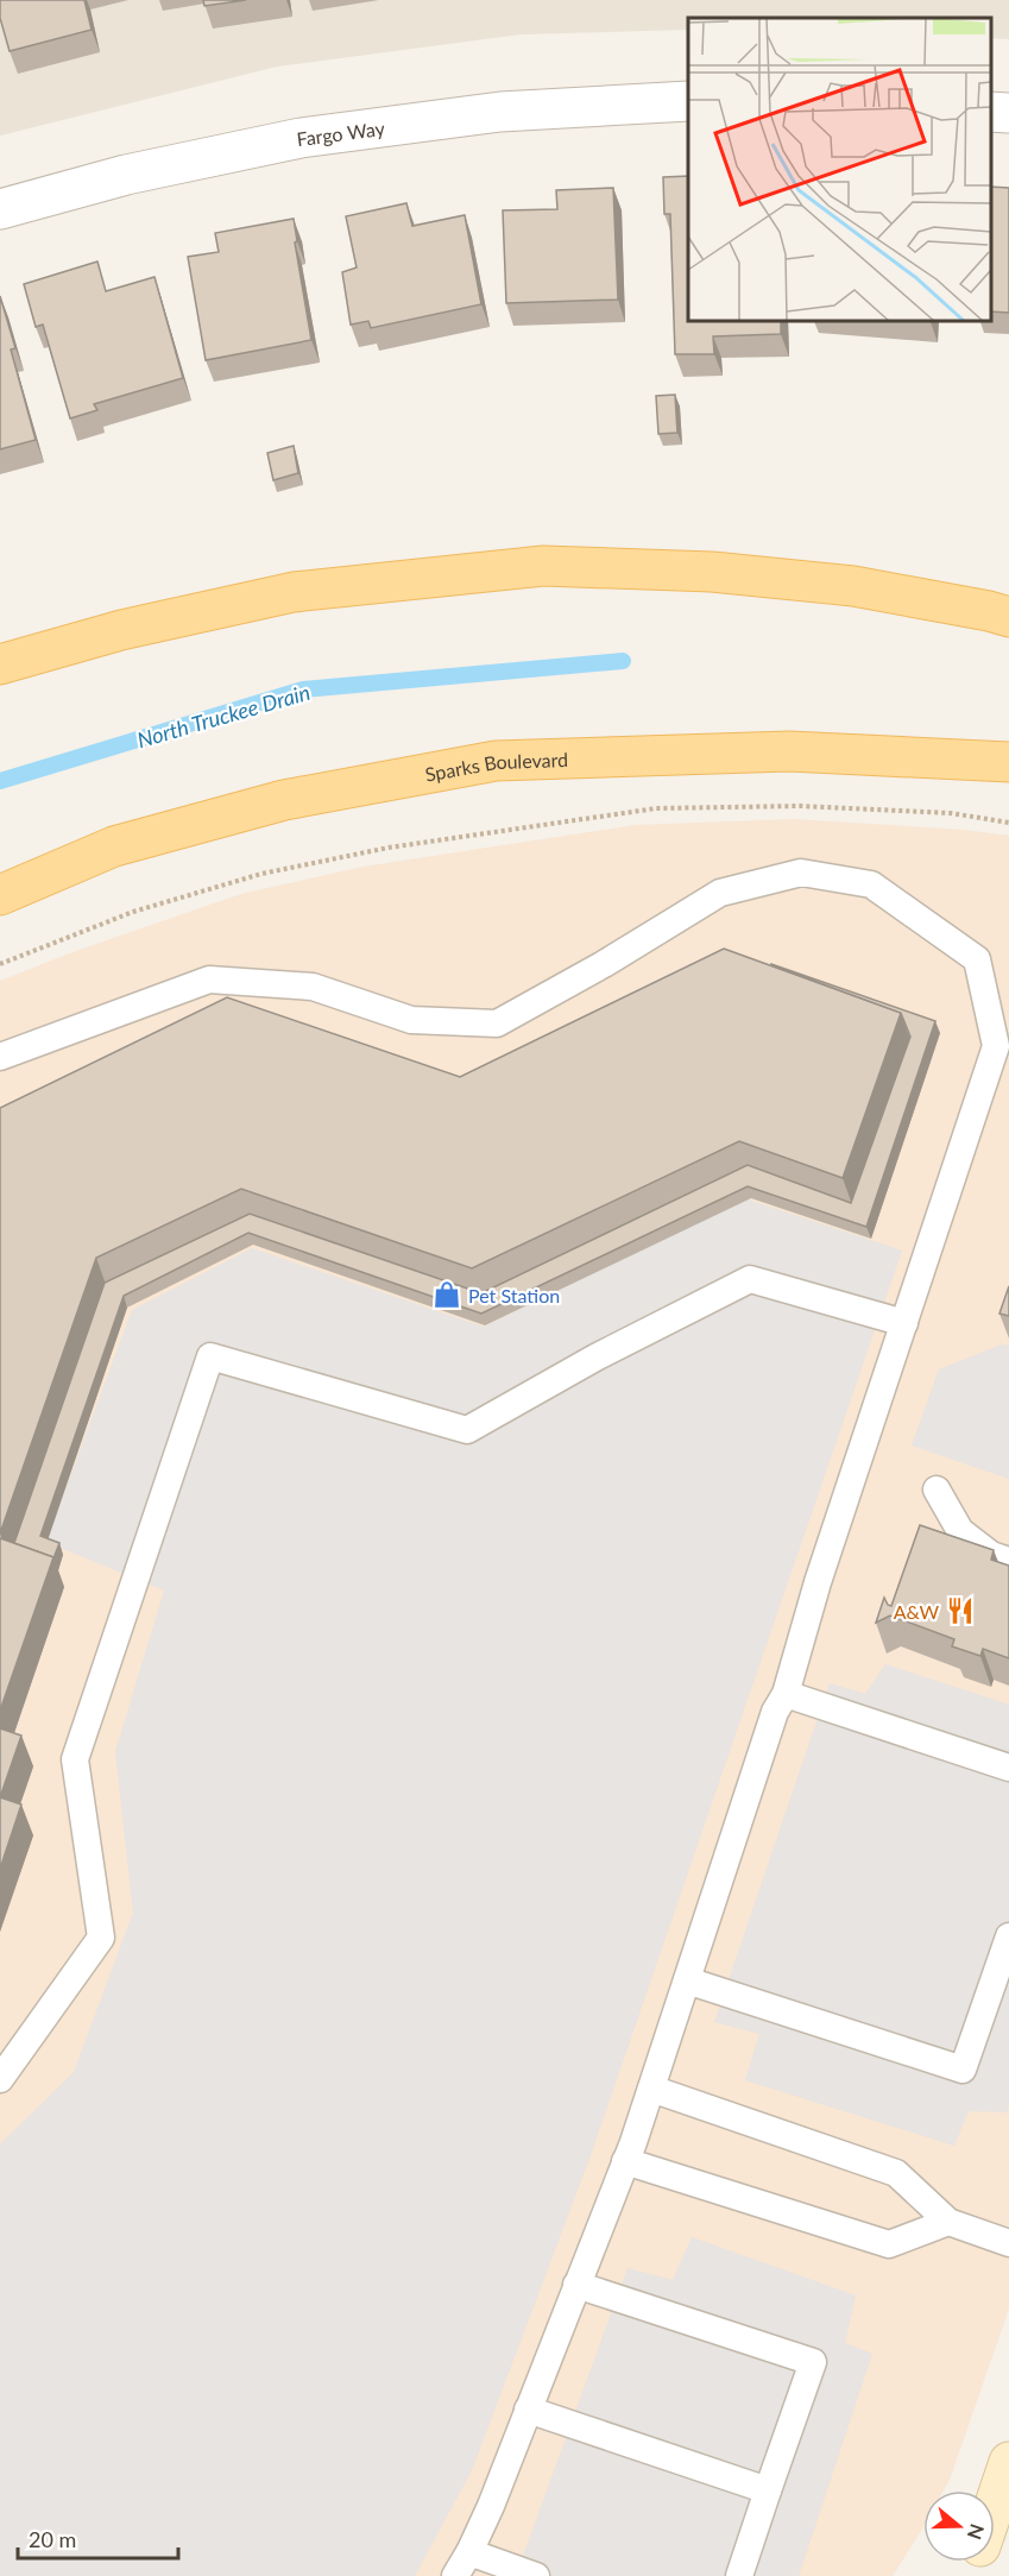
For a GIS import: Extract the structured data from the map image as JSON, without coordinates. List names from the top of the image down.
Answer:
{
  "streets": {
    "main road": ["Sparks Boulevard"],
    "street": ["Fargo Way"]
  },
  "water": ["North Truckee Drain"],
  "places": {
    "shop": ["Pet Station"],
    "restaurant": ["A&W"]
  },
  "scale_bar": "20 m",
  "north": "right"
}
